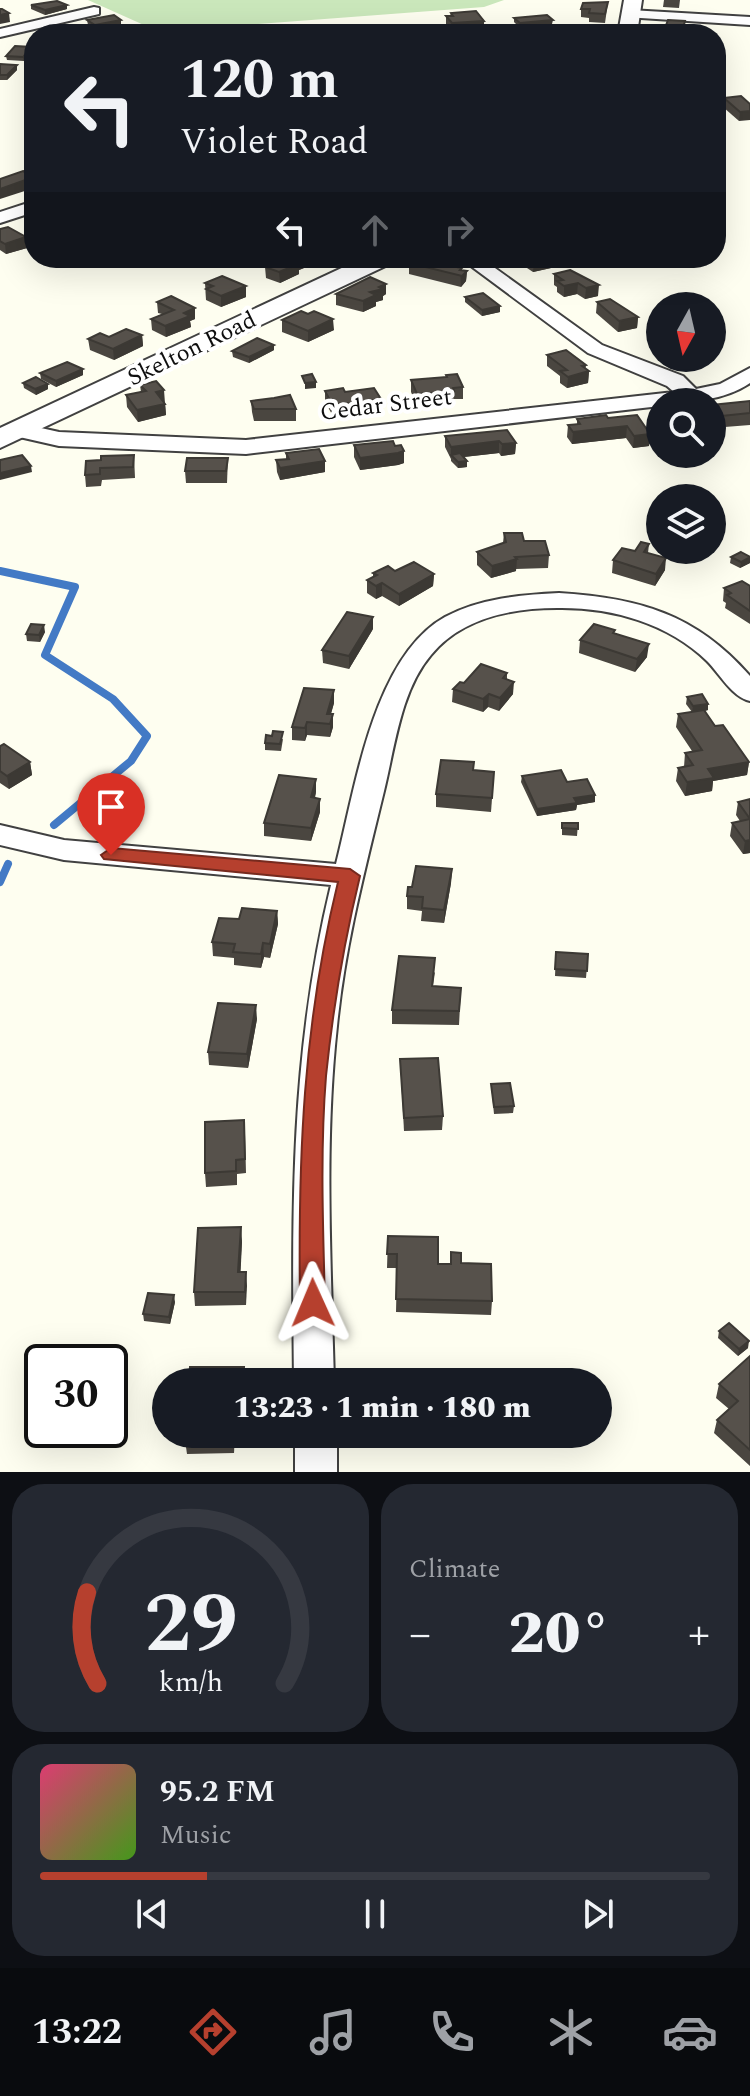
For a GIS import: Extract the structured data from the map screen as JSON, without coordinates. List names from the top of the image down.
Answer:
{
  "streets": {
    "street": ["Skelton Road", "Cedar Street"]
  },
  "crossings": [
    ["Skelton Road", "Cedar Street"]
  ],
  "north": "bottom",
  "page": {
    "turn": ["120 m", "Violet Road"],
    "limit": "30",
    "trip": "13:23 · 1 min · 180 m",
    "tile": "Climate",
    "heat": ["−", "20°", "+"],
    "song": ["95.2 FM", "Music"],
    "tabs": "13:22",
    "gauge": ["29", "km/h"]
  }
}
